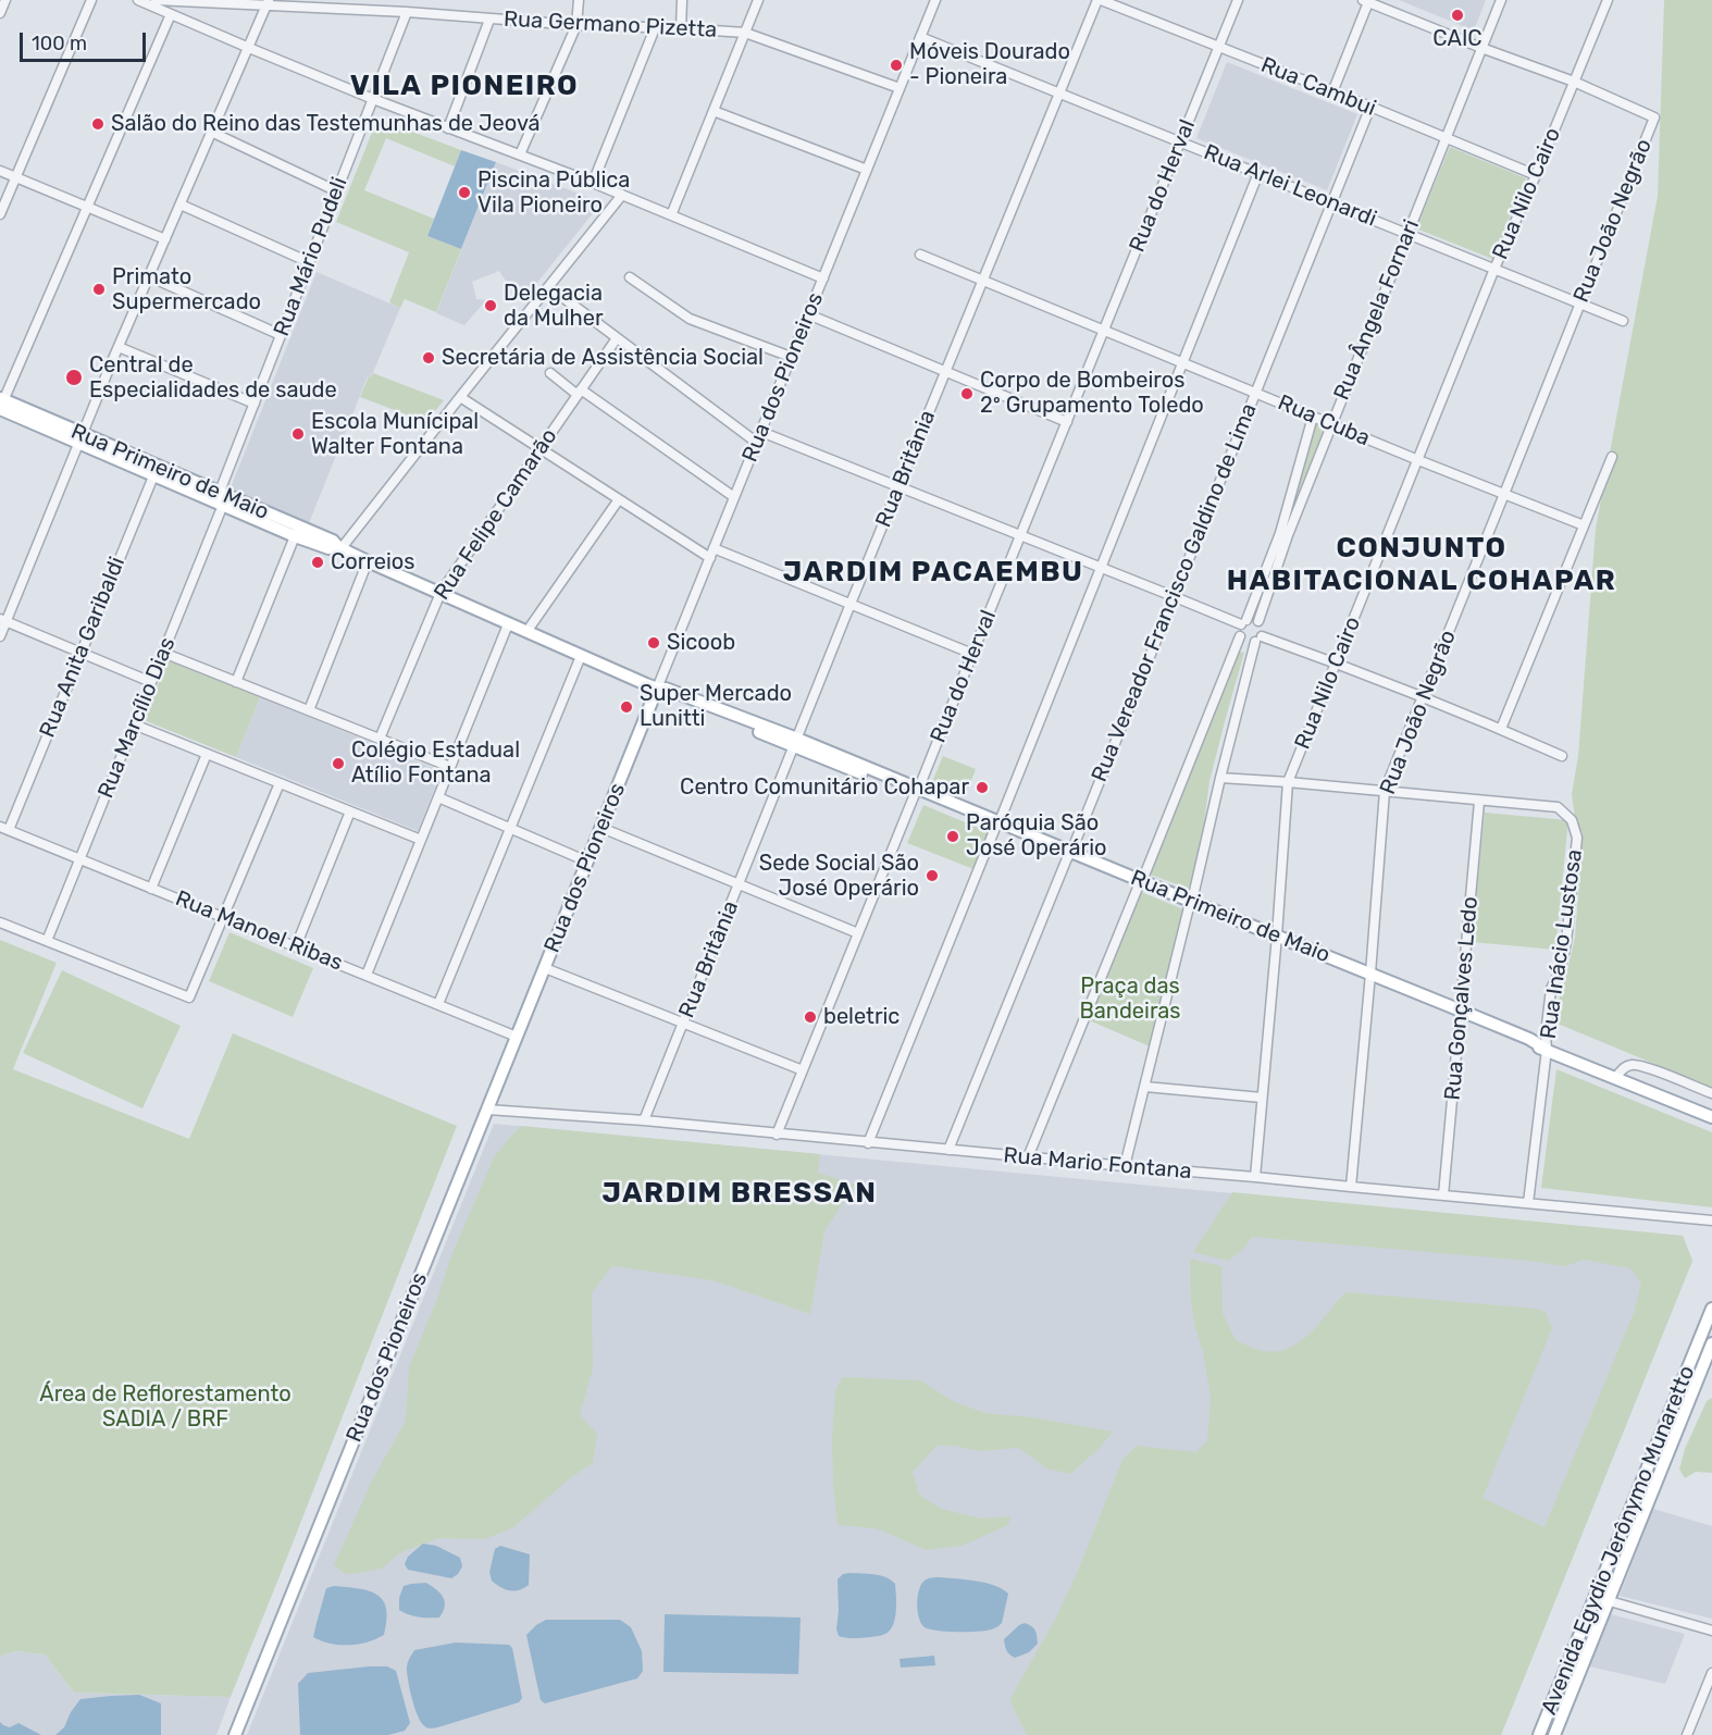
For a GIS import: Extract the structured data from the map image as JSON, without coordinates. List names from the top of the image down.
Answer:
{
  "streets": {
    "main road": ["Rua dos Pioneiros", "Rua Primeiro de Maio", "Avenida Egydio Jerônymo Munaretto"],
    "street": [
      "Rua Germano Pizetta",
      "Rua Cambui",
      "Rua do Herval",
      "Rua Arlei Leonardi",
      "Rua Nilo Cairo",
      "Rua João Negrão",
      "Rua Mário Pudeli",
      "Rua Ângela Fornari",
      "Rua Cuba",
      "Rua Britânia",
      "Rua Felipe Camarão",
      "Rua Vereador Francisco Galdino de Lima",
      "Rua Anita Garibaldi",
      "Rua Marcílio Dias",
      "Rua Manoel Ribas",
      "Rua Inácio Lustosa",
      "Rua Gonçalves Ledo",
      "Rua Mario Fontana"
    ]
  },
  "crossings": [
    ["Rua Germano Pizetta", "Rua Mário Pudeli"],
    ["Rua Germano Pizetta", "Rua dos Pioneiros"],
    ["Rua Cambui", "Rua do Herval"],
    ["Rua Cambui", "Rua Nilo Cairo"],
    ["Rua Cambui", "Rua Ângela Fornari"],
    ["Rua Cambui", "Rua Britânia"],
    ["Rua Cambui", "Rua Vereador Francisco Galdino de Lima"],
    ["Rua do Herval", "Rua Arlei Leonardi"],
    ["Rua do Herval", "Rua Cuba"],
    ["Rua do Herval", "Rua Primeiro de Maio"],
    ["Rua do Herval", "Rua Mario Fontana"],
    ["Rua Arlei Leonardi", "Rua Nilo Cairo"],
    ["Rua Arlei Leonardi", "Rua João Negrão"],
    ["Rua Arlei Leonardi", "Rua Ângela Fornari"],
    ["Rua Arlei Leonardi", "Rua dos Pioneiros"],
    ["Rua Arlei Leonardi", "Rua Britânia"],
    ["Rua Arlei Leonardi", "Rua Vereador Francisco Galdino de Lima"],
    ["Rua Nilo Cairo", "Rua João Negrão"],
    ["Rua Nilo Cairo", "Rua Cuba"],
    ["Rua Nilo Cairo", "Rua Primeiro de Maio"],
    ["Rua Nilo Cairo", "Rua Mario Fontana"],
    ["Rua João Negrão", "Rua Cuba"],
    ["Rua João Negrão", "Rua Primeiro de Maio"],
    ["Rua João Negrão", "Rua Mario Fontana"],
    ["Rua Mário Pudeli", "Rua Primeiro de Maio"],
    ["Rua Mário Pudeli", "Rua Marcílio Dias"],
    ["Rua Ângela Fornari", "Rua Cuba"],
    ["Rua dos Pioneiros", "Rua Primeiro de Maio"],
    ["Rua dos Pioneiros", "Rua Manoel Ribas"],
    ["Rua dos Pioneiros", "Rua Mario Fontana"],
    ["Rua Cuba", "Rua Britânia"],
    ["Rua Cuba", "Rua Vereador Francisco Galdino de Lima"],
    ["Rua Britânia", "Rua Primeiro de Maio"],
    ["Rua Britânia", "Rua Mario Fontana"],
    ["Rua Primeiro de Maio", "Rua Felipe Camarão"],
    ["Rua Primeiro de Maio", "Rua Vereador Francisco Galdino de Lima"],
    ["Rua Primeiro de Maio", "Rua Anita Garibaldi"],
    ["Rua Primeiro de Maio", "Rua Marcílio Dias"],
    ["Rua Primeiro de Maio", "Rua Inácio Lustosa"],
    ["Rua Primeiro de Maio", "Rua Gonçalves Ledo"],
    ["Rua Vereador Francisco Galdino de Lima", "Rua Mario Fontana"],
    ["Rua Anita Garibaldi", "Rua Manoel Ribas"],
    ["Rua Marcílio Dias", "Rua Manoel Ribas"],
    ["Rua Inácio Lustosa", "Rua Gonçalves Ledo"],
    ["Rua Inácio Lustosa", "Rua Mario Fontana"],
    ["Rua Gonçalves Ledo", "Rua Mario Fontana"]
  ],
  "districts": [
    "VILA PIONEIRO",
    "CONJUNTO HABITACIONAL COHAPAR",
    "JARDIM PACAEMBU",
    "JARDIM BRESSAN"
  ],
  "parks": ["Praça das Bandeiras", "Área de Reflorestamento SADIA / BRF"],
  "places": [
    "CAIC",
    "Móveis Dourado - Pioneira",
    "Salão do Reino das Testemunhas de Jeová",
    "Piscina Pública Vila Pioneiro",
    "Primato Supermercado",
    "Delegacia da Mulher",
    "Secretária de Assistência Social",
    "Central de Especialidades de saude",
    "Corpo de Bombeiros 2º Grupamento Toledo",
    "Escola Munícipal Walter Fontana",
    "Correios",
    "Sicoob",
    "Super Mercado Lunitti",
    "Colégio Estadual Atílio Fontana",
    "Centro Comunitário Cohapar",
    "Paróquia São José Operário",
    "Sede Social São José Operário",
    "beletric"
  ],
  "scale_bar": "100 m"
}
